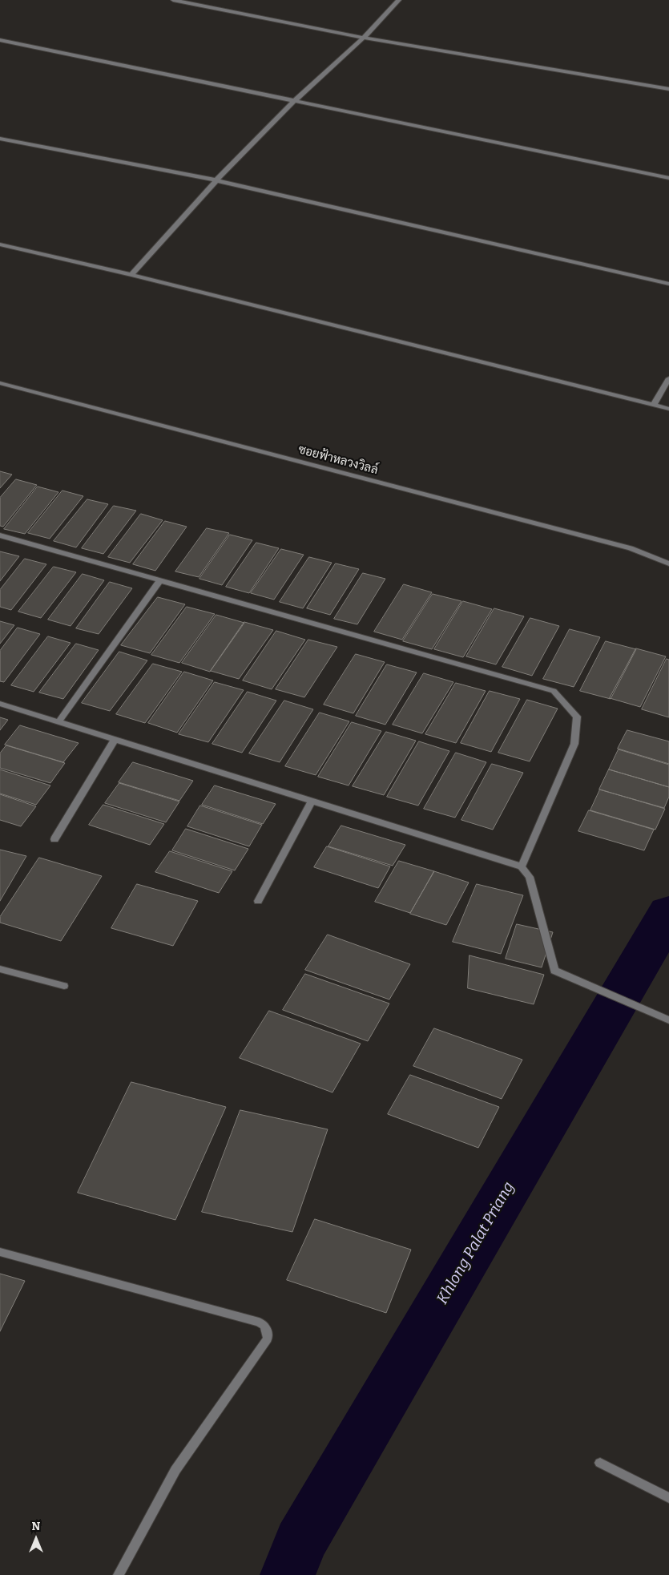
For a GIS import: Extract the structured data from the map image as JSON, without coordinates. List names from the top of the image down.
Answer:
{
  "streets": {
    "street": ["ซอยฟ้าหลวงวิลล์"]
  },
  "water": ["Khlong Palat Priang"],
  "north": "top"
}
